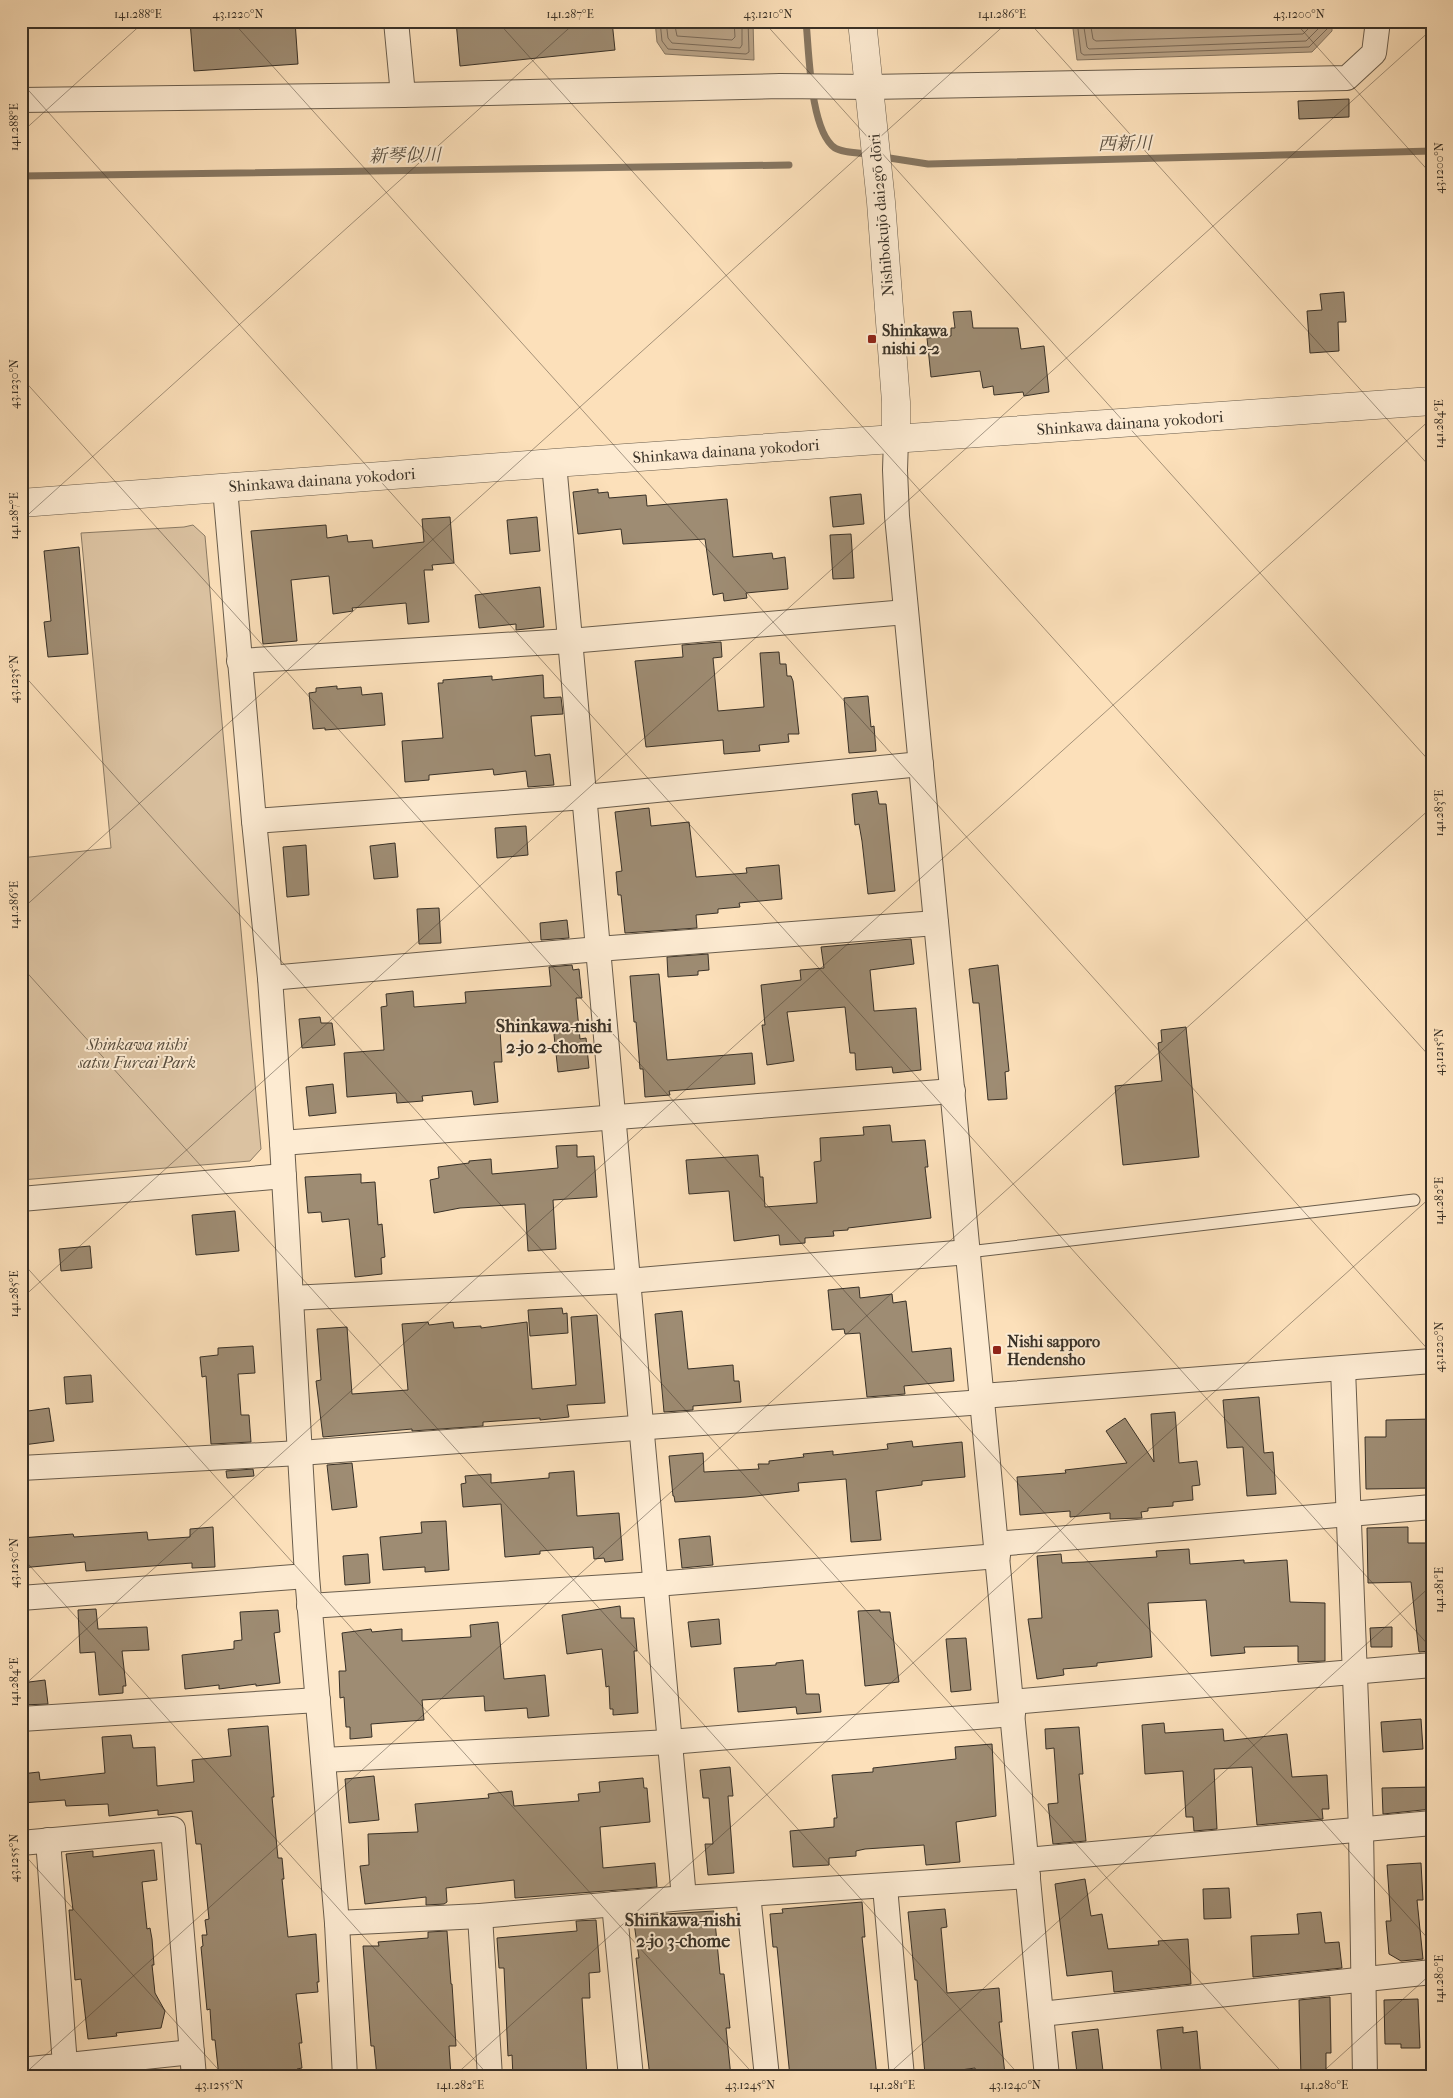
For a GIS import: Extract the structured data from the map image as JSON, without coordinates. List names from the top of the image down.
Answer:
{
  "streets": {
    "street": ["Nishibokujō dai2gō dōri", "Shinkawa dainana yokodori"]
  },
  "crossings": [
    ["Nishibokujō dai2gō dōri", "Shinkawa dainana yokodori"]
  ],
  "districts": ["Shinkawa-nishi 2-jo 2-chome", "Shinkawa-nishi 2-jo 3-chome"],
  "water": ["西新川", "新琴似川"],
  "parks": ["Shinkawa nishi satsu Fureai Park"],
  "places": {
    "transit": ["Shinkawa nishi 2-2", "Nishi sapporo Hendensho"]
  },
  "coordinates": [
    "141.288°E",
    "43.1220°N",
    "141.287°E",
    "43.1210°N",
    "141.286°E",
    "43.1200°N",
    "43.1230°N",
    "141.284°E",
    "43.1235°N",
    "141.283°E",
    "43.1215°N",
    "141.282°E",
    "141.285°E",
    "43.1250°N",
    "141.281°E",
    "43.1255°N",
    "141.280°E",
    "43.1245°N",
    "43.1240°N"
  ]
}
